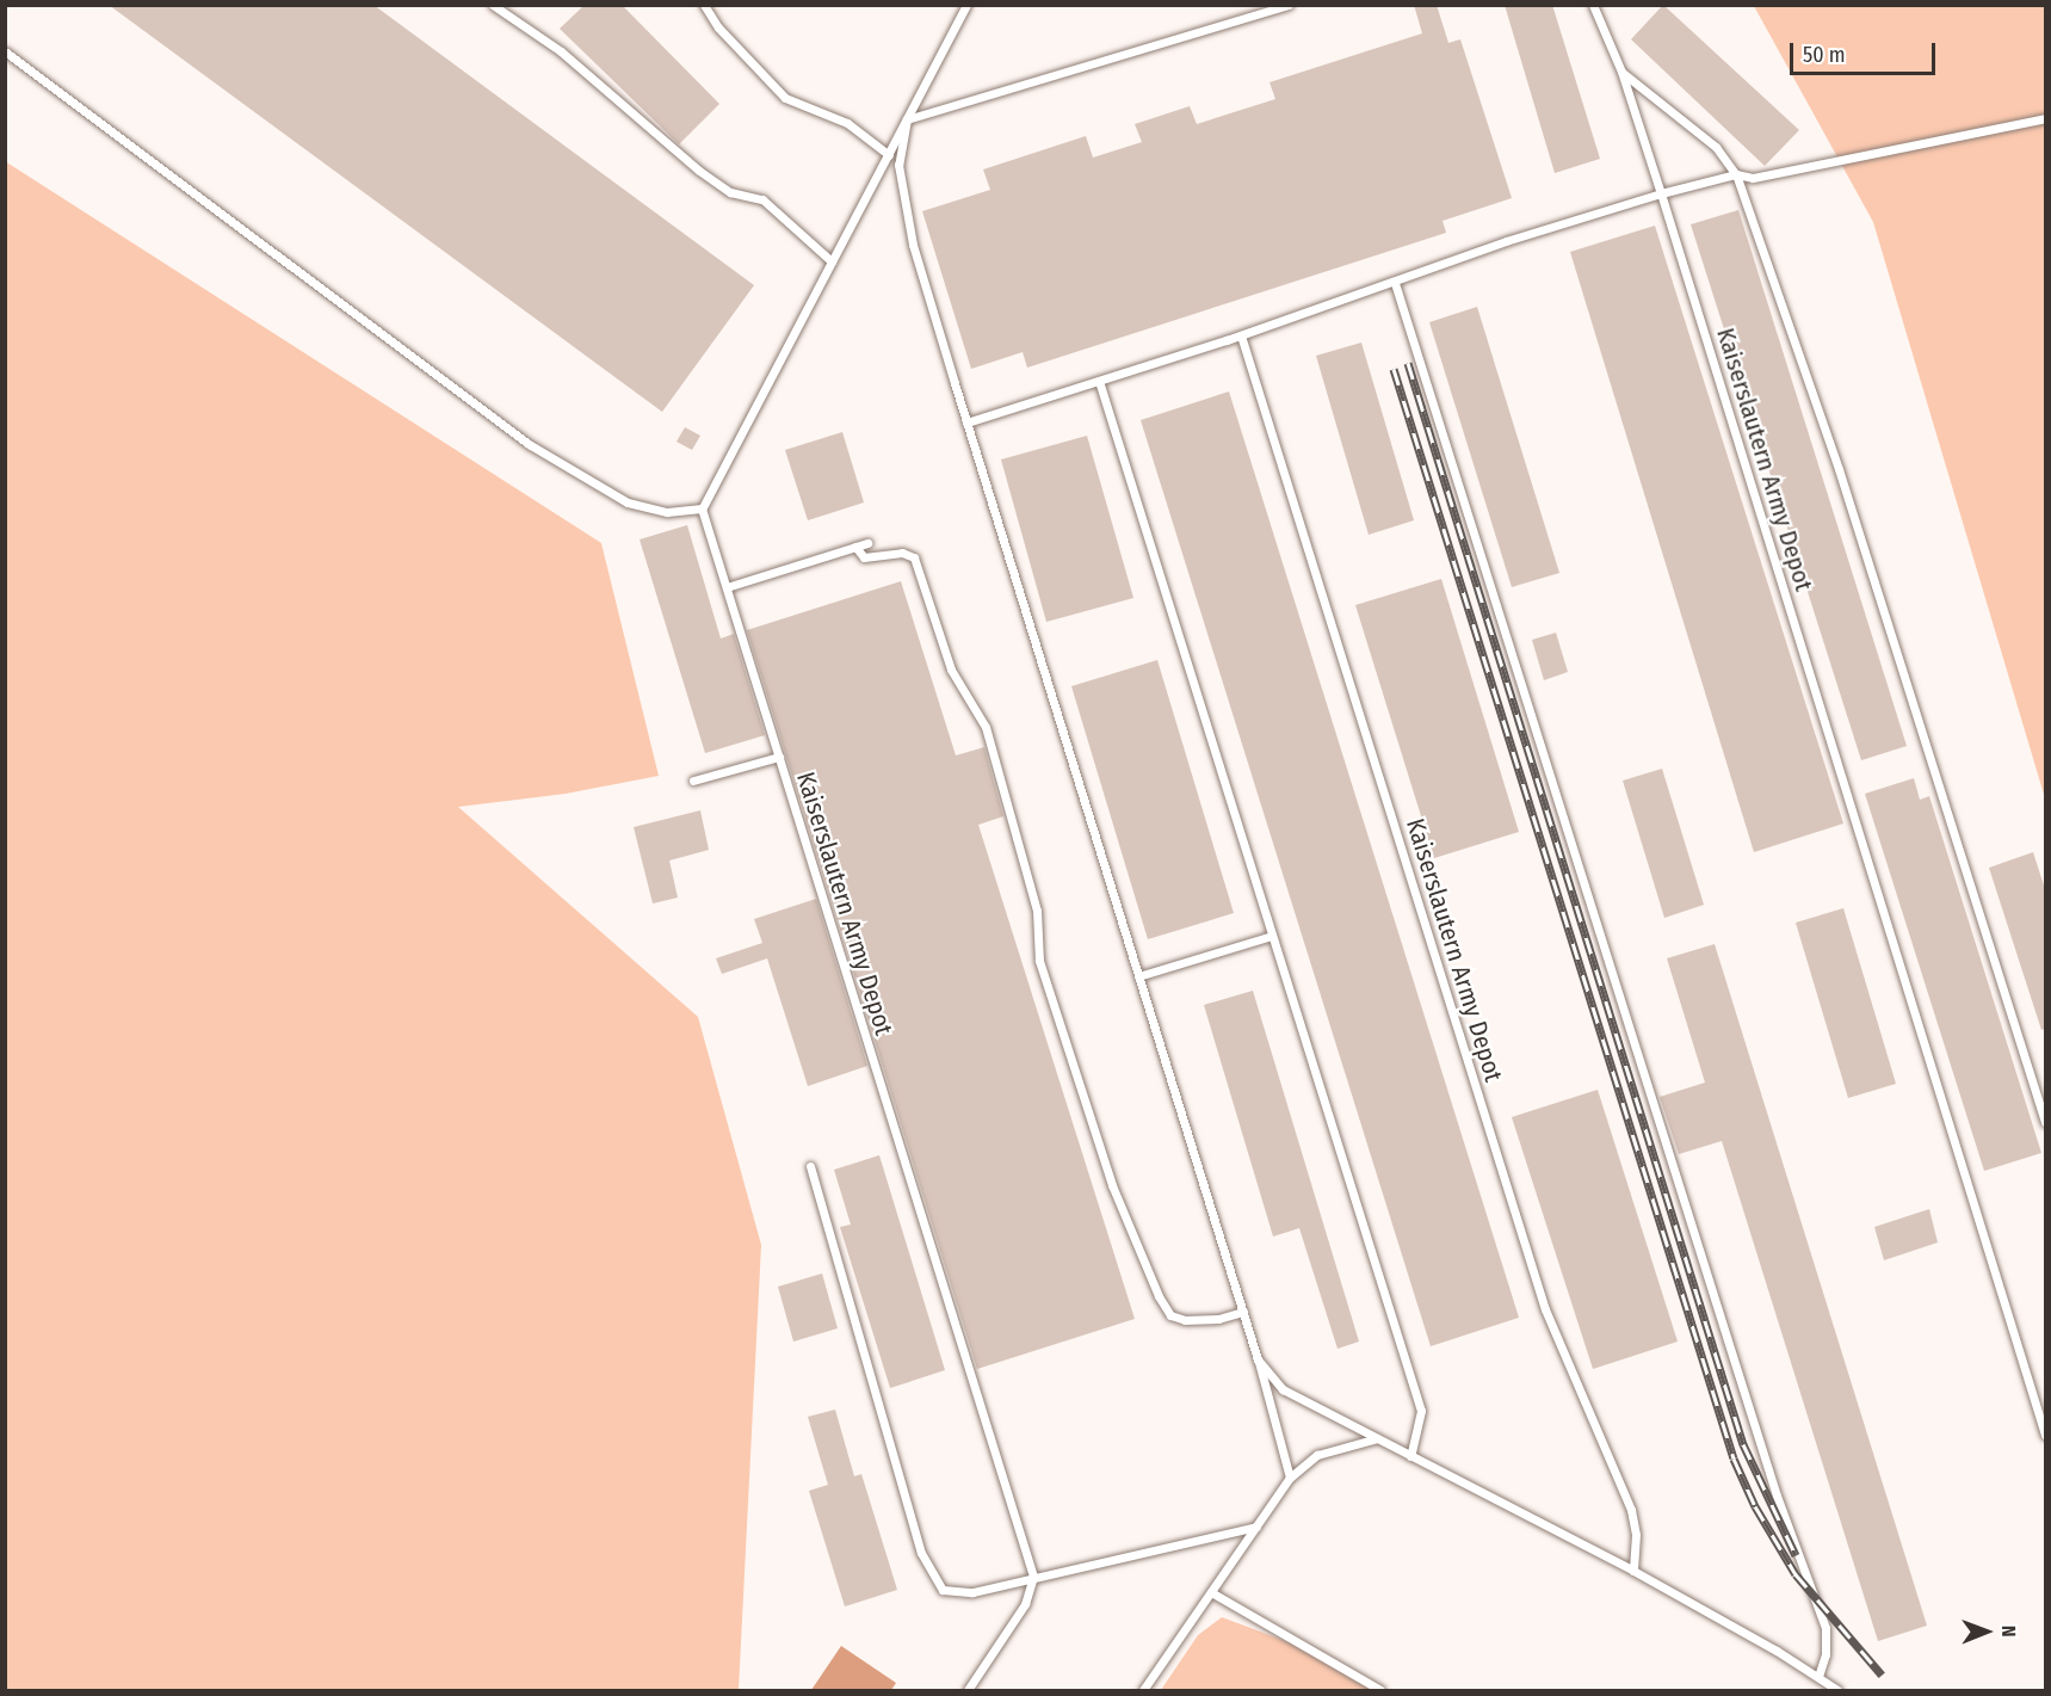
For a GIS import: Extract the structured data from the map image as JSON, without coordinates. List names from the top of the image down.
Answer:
{
  "streets": {
    "lane": ["Kaiserslautern Army Depot"]
  },
  "scale_bar": "50 m",
  "north": "right"
}
